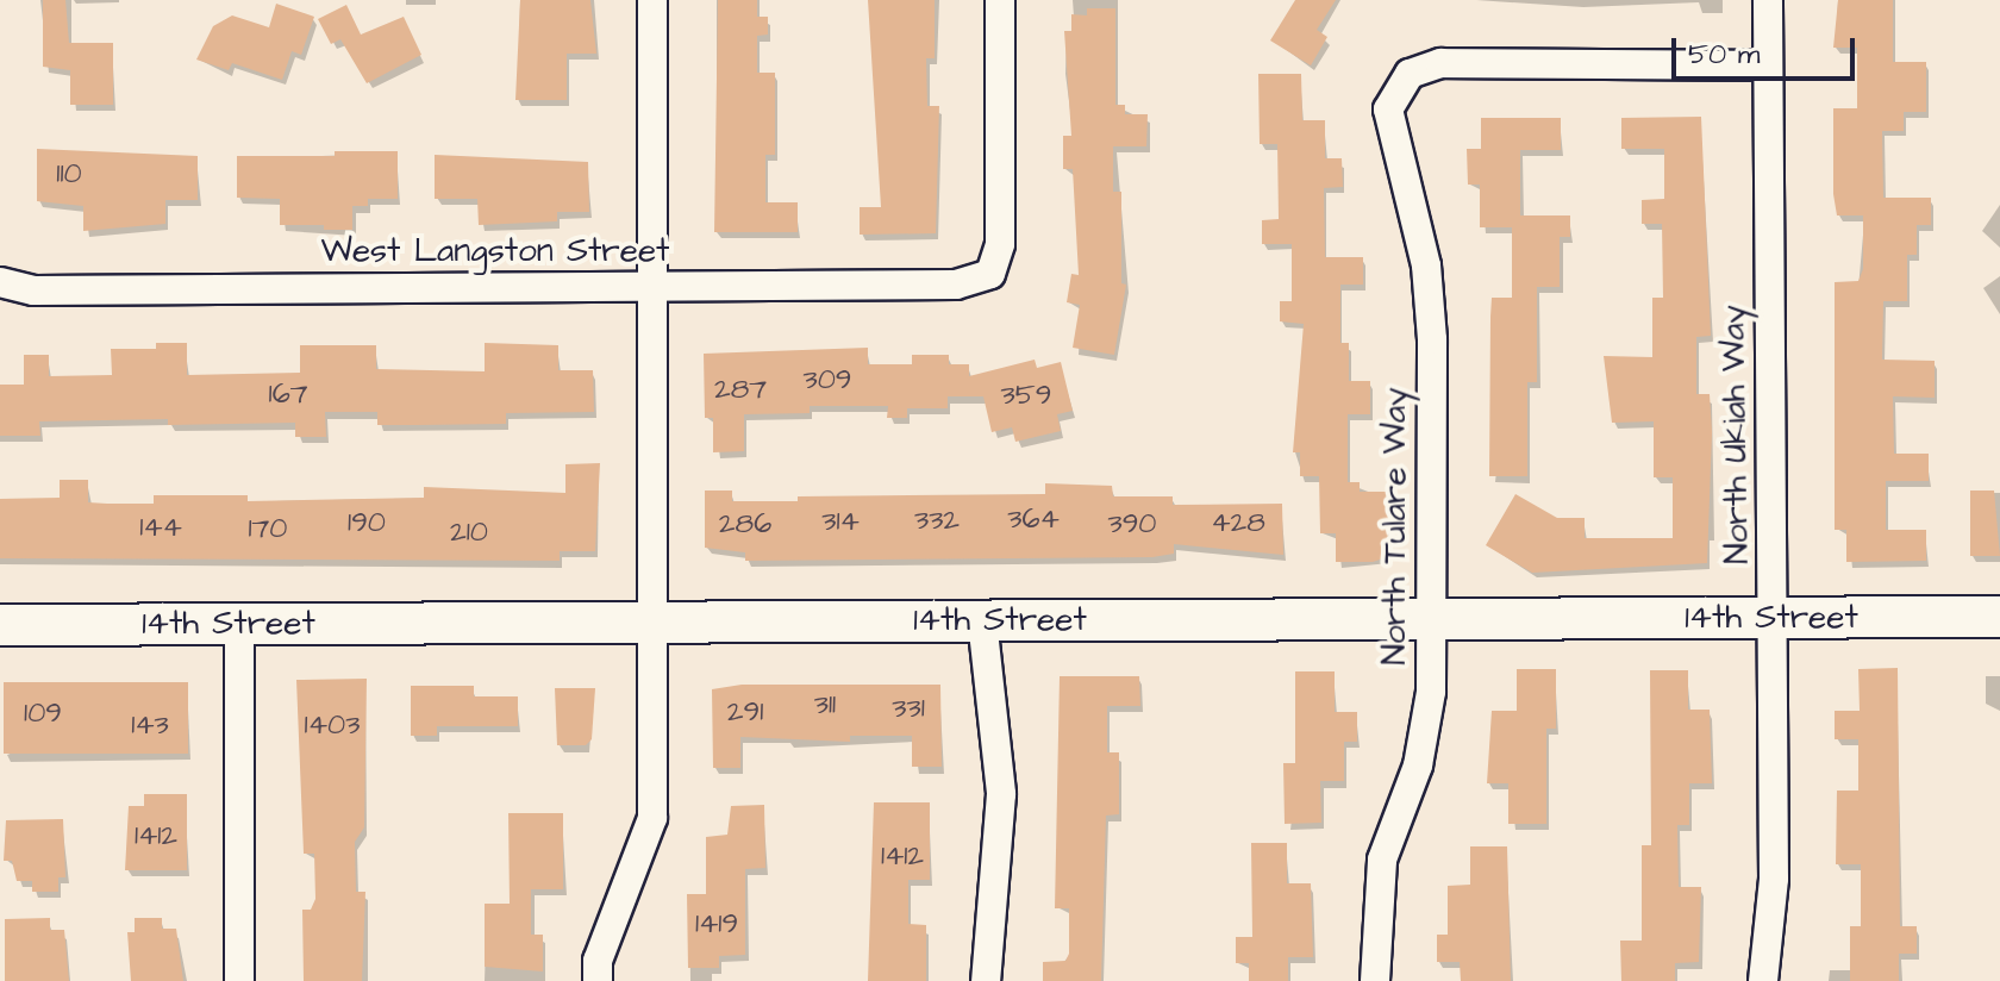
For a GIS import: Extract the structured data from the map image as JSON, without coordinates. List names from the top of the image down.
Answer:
{
  "streets": {
    "street": [
      "West Langston Street",
      "North Ukiah Way",
      "North Tulare Way",
      "14th Street"
    ]
  },
  "crossings": [
    ["North Ukiah Way", "North Tulare Way"],
    ["North Ukiah Way", "14th Street"],
    ["North Tulare Way", "14th Street"]
  ],
  "house_numbers": [
    "110",
    "309",
    "287",
    "167",
    "359",
    "364",
    "332",
    "314",
    "190",
    "428",
    "286",
    "390",
    "144",
    "170",
    "210",
    "311",
    "331",
    "291",
    "109",
    "143",
    "1403",
    "1412",
    "1412",
    "1419"
  ],
  "scale_bar": "50 m"
}
